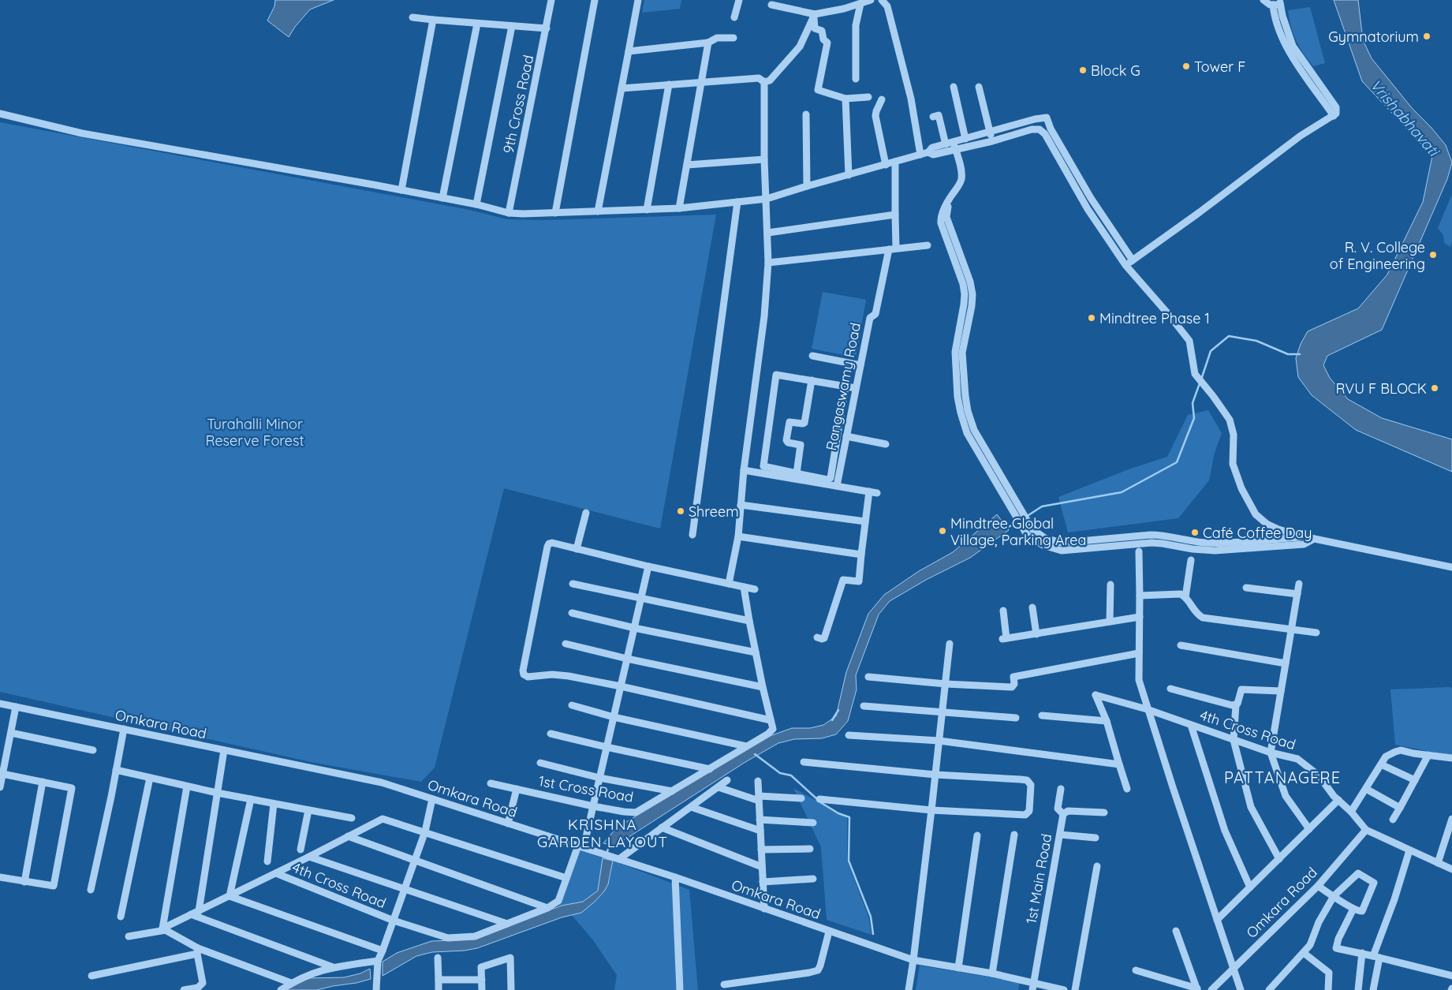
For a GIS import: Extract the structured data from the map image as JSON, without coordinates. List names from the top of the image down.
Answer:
{
  "streets": {
    "street": [
      "9th Cross Road",
      "Rangaswamy Road",
      "Omkara Road",
      "4th Cross Road",
      "1st Cross Road",
      "1st Main Road"
    ]
  },
  "crossings": [
    ["Omkara Road", "4th Cross Road"],
    ["Omkara Road", "1st Main Road"]
  ],
  "districts": ["PATTANAGERE", "KRISHNA GARDEN LAYOUT"],
  "water": ["Vrishabhavati"],
  "parks": ["Turahalli Minor Reserve Forest"],
  "places": [
    "Gymnatorium",
    "Tower F",
    "Block G",
    "R. V. College of Engineering",
    "Mindtree Phase 1",
    "RVU F BLOCK",
    "Shreem",
    "Mindtree Global Village, Parking Area",
    "Café Coffee Day"
  ]
}
